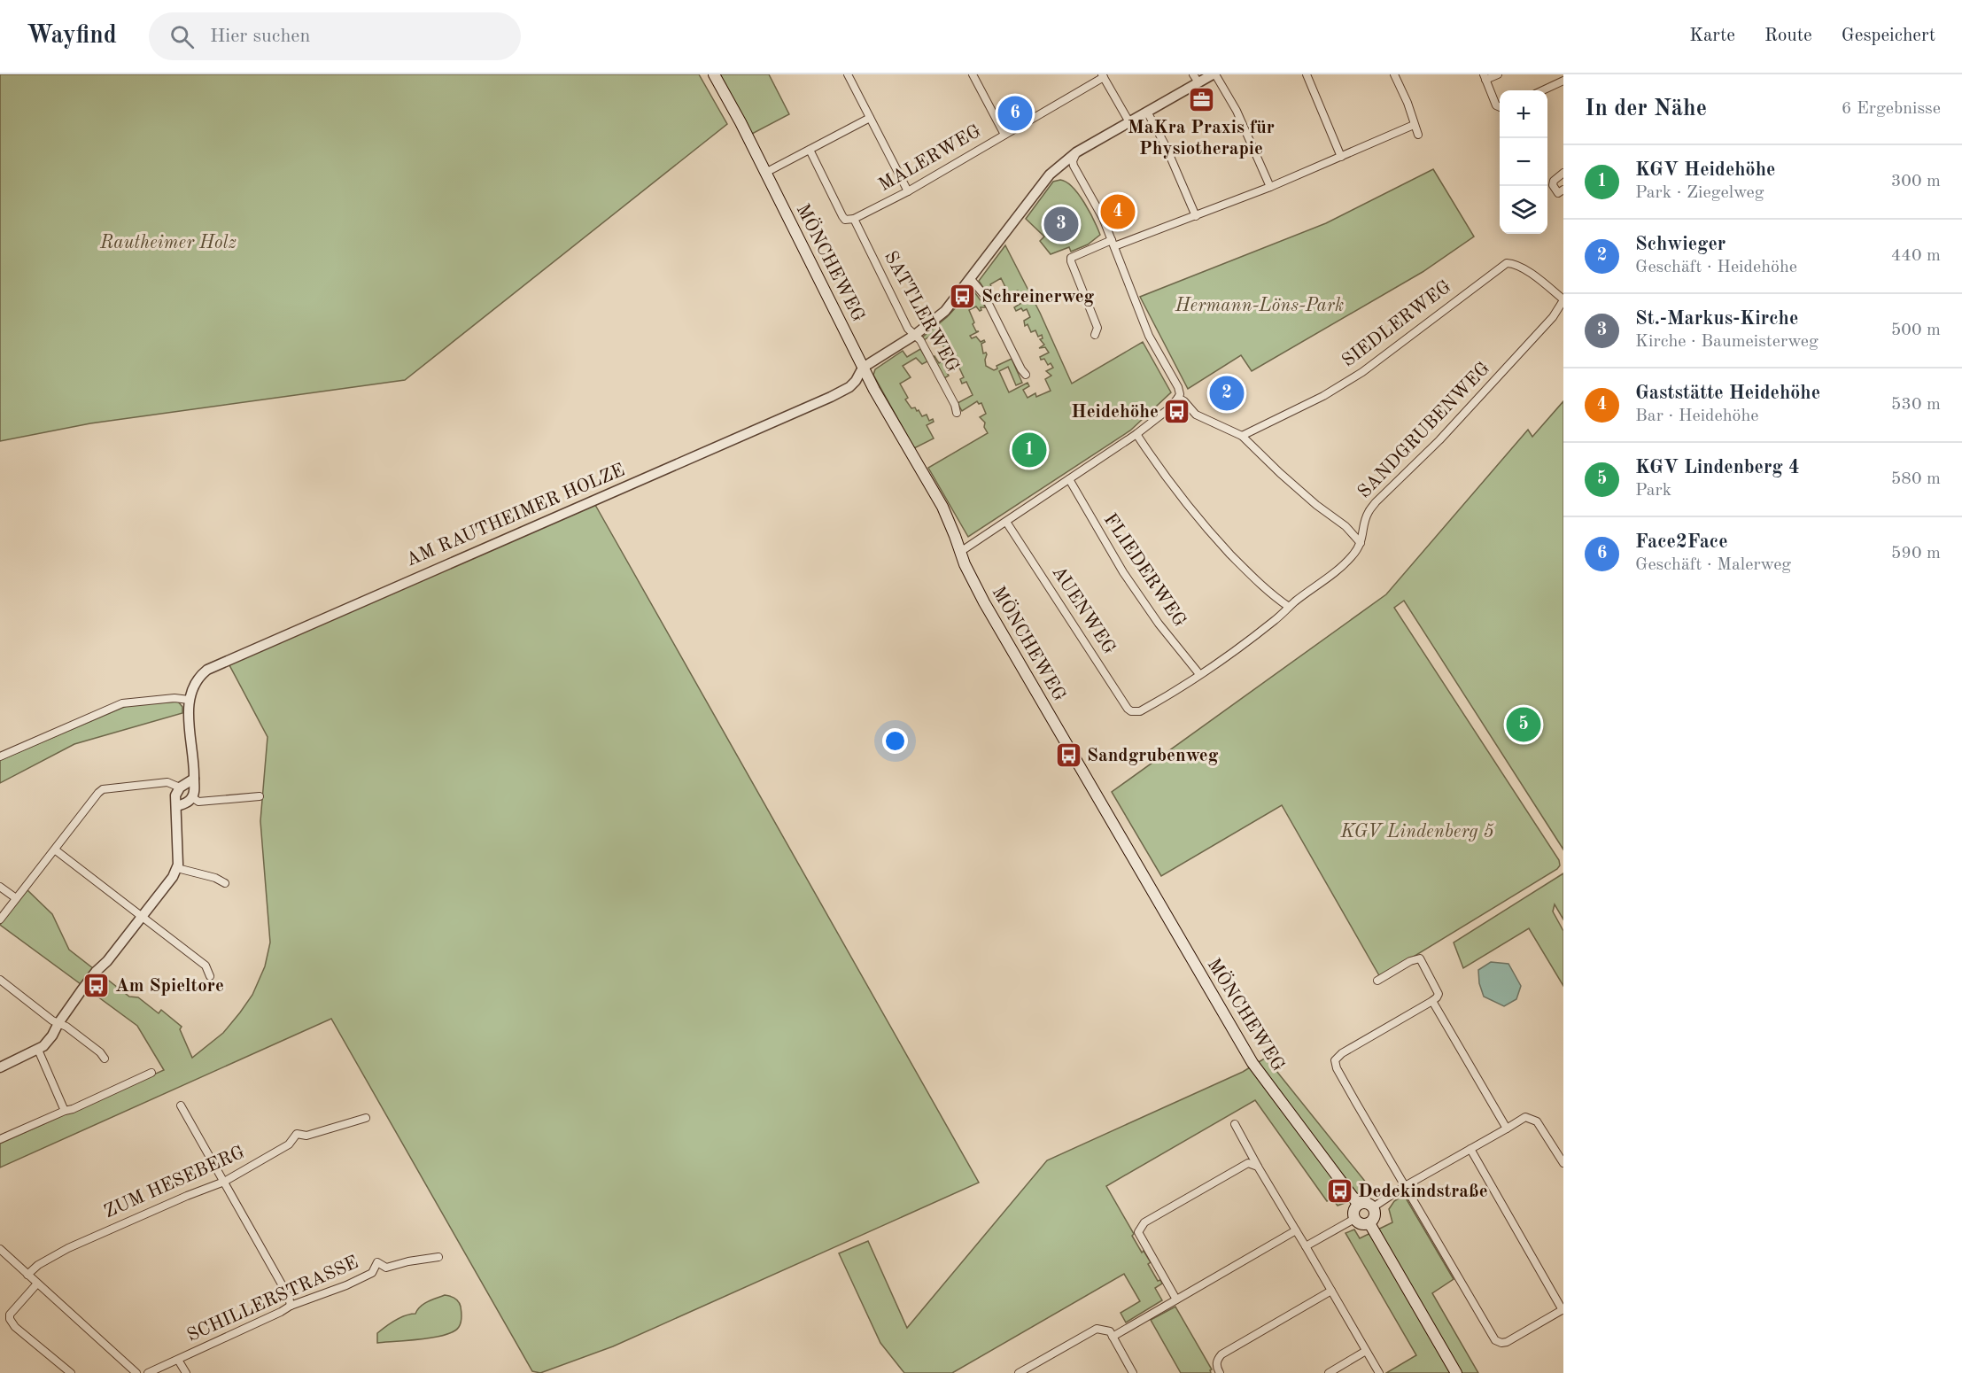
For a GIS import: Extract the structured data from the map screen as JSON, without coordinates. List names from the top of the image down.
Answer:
{
  "streets": {
    "main road": ["MÖNCHEWEG"],
    "street": [
      "MALERWEG",
      "SATTLERWEG",
      "SIEDLERWEG",
      "SANDGRUBENWEG",
      "AM RAUTHEIMER HOLZE",
      "FLIEDERWEG",
      "AUENWEG",
      "ZUM HESEBERG",
      "SCHILLERSTRASSE"
    ]
  },
  "crossings": [
    ["MALERWEG", "SATTLERWEG"],
    ["MÖNCHEWEG", "AM RAUTHEIMER HOLZE"],
    ["SIEDLERWEG", "SANDGRUBENWEG"],
    ["SANDGRUBENWEG", "FLIEDERWEG"],
    ["SANDGRUBENWEG", "AUENWEG"]
  ],
  "parks": ["Rautheimer Holz", "Hermann-Löns-Park", "KGV Lindenberg 5"],
  "places": {
    "office": ["MaKra Praxis für Physiotherapie"],
    "bus stop": [
      "Schreinerweg",
      "Heidehöhe",
      "Sandgrubenweg",
      "Am Spieltore",
      "Dedekindstraße"
    ]
  },
  "page": {
    "header": "Wayfind",
    "search": "Hier suchen",
    "nav": ["Karte", "Route", "Gespeichert"],
    "heading": ["In der Nähe", "6 Ergebnisse"],
    "map_buttons": ["+", "−"],
    "pins": [
      "6",
      "4",
      "3",
      "2",
      "1",
      "5"
    ],
    "list": [
      {
        "mark": "1",
        "name": "KGV Heidehöhe",
        "note": "Park · Ziegelweg",
        "value": "300 m"
      },
      {
        "mark": "2",
        "name": "Schwieger",
        "note": "Geschäft · Heidehöhe",
        "value": "440 m"
      },
      {
        "mark": "3",
        "name": "St.-Markus-Kirche",
        "note": "Kirche · Baumeisterweg",
        "value": "500 m"
      },
      {
        "mark": "4",
        "name": "Gaststätte Heidehöhe",
        "note": "Bar · Heidehöhe",
        "value": "530 m"
      },
      {
        "mark": "5",
        "name": "KGV Lindenberg 4",
        "note": "Park",
        "value": "580 m"
      },
      {
        "mark": "6",
        "name": "Face2Face",
        "note": "Geschäft · Malerweg",
        "value": "590 m"
      }
    ]
  }
}
